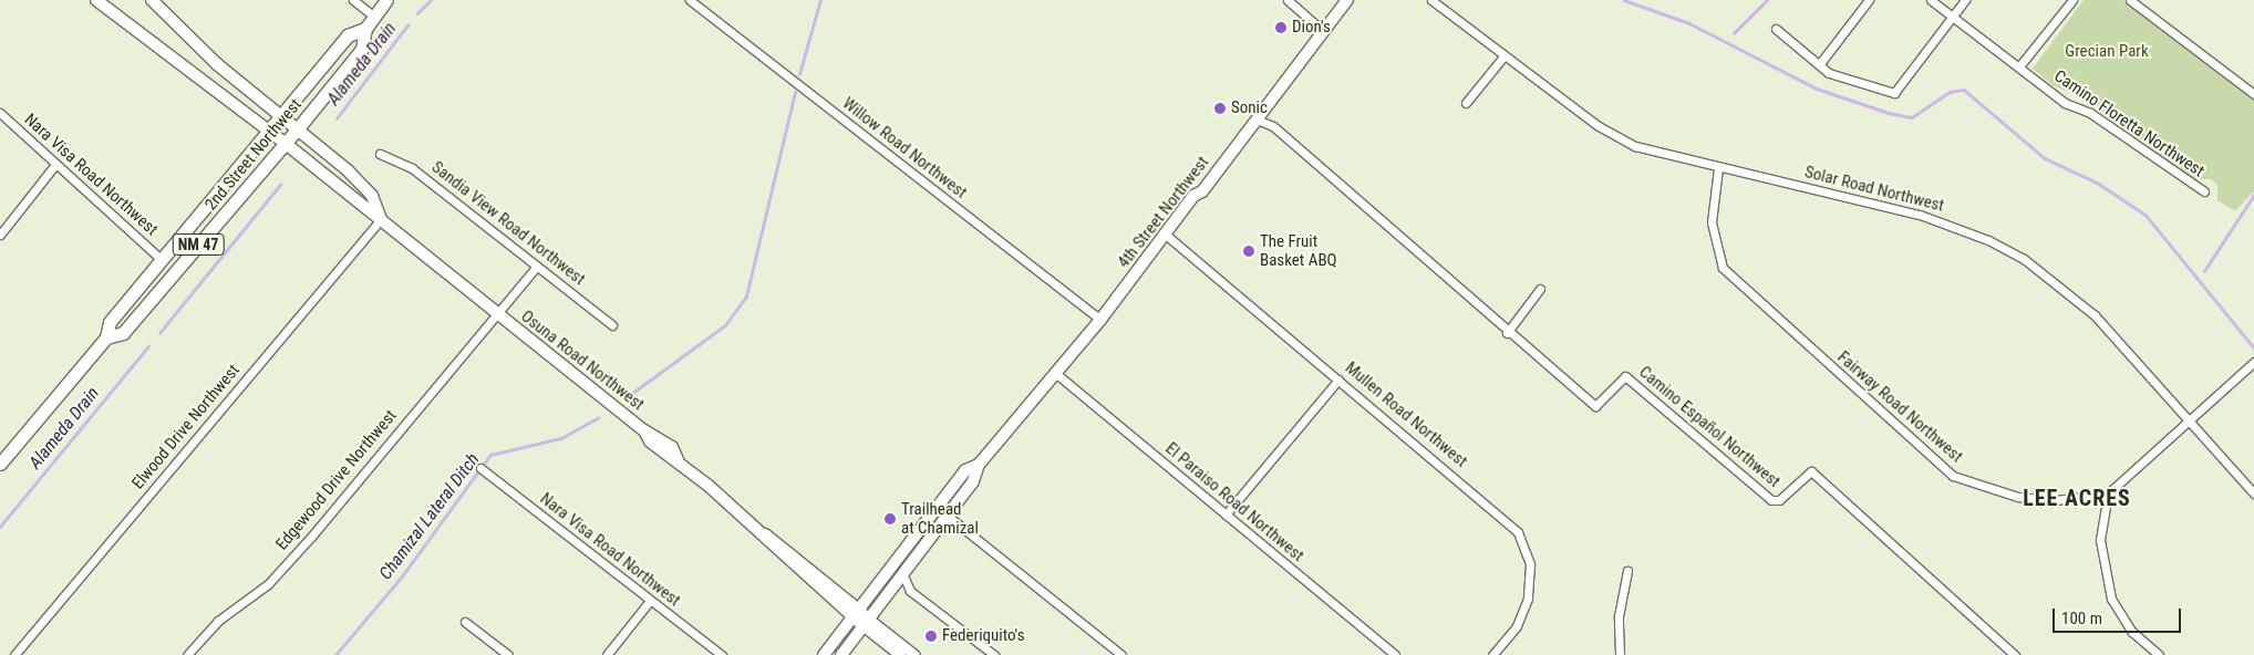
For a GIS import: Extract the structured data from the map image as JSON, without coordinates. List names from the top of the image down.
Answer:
{
  "streets": {
    "main road": [
      "2nd Street Northwest",
      "4th Street Northwest",
      "NM 47",
      "Osuna Road Northwest"
    ],
    "street": [
      "Camino Floretta Northwest",
      "Willow Road Northwest",
      "Nara Visa Road Northwest",
      "Solar Road Northwest",
      "Sandia View Road Northwest",
      "Fairway Road Northwest",
      "Mullen Road Northwest",
      "Elwood Drive Northwest",
      "Camino Español Northwest",
      "Edgewood Drive Northwest",
      "El Paraiso Road Northwest"
    ]
  },
  "crossings": [
    ["Willow Road Northwest", "4th Street Northwest"],
    ["2nd Street Northwest", "Nara Visa Road Northwest"],
    ["2nd Street Northwest", "Osuna Road Northwest"],
    ["Solar Road Northwest", "Fairway Road Northwest"],
    ["4th Street Northwest", "Osuna Road Northwest"],
    ["4th Street Northwest", "Mullen Road Northwest"],
    ["4th Street Northwest", "Camino Español Northwest"],
    ["4th Street Northwest", "El Paraiso Road Northwest"],
    ["Sandia View Road Northwest", "Edgewood Drive Northwest"],
    ["Osuna Road Northwest", "Elwood Drive Northwest"],
    ["Osuna Road Northwest", "Edgewood Drive Northwest"]
  ],
  "districts": ["LEE ACRES"],
  "water": ["Alameda Drain", "Chamizal Lateral Ditch"],
  "parks": ["Grecian Park"],
  "places": [
    "Dion's",
    "Sonic",
    "The Fruit Basket ABQ",
    "Trailhead at Chamizal",
    "Federiquito's"
  ],
  "scale_bar": "100 m"
}
